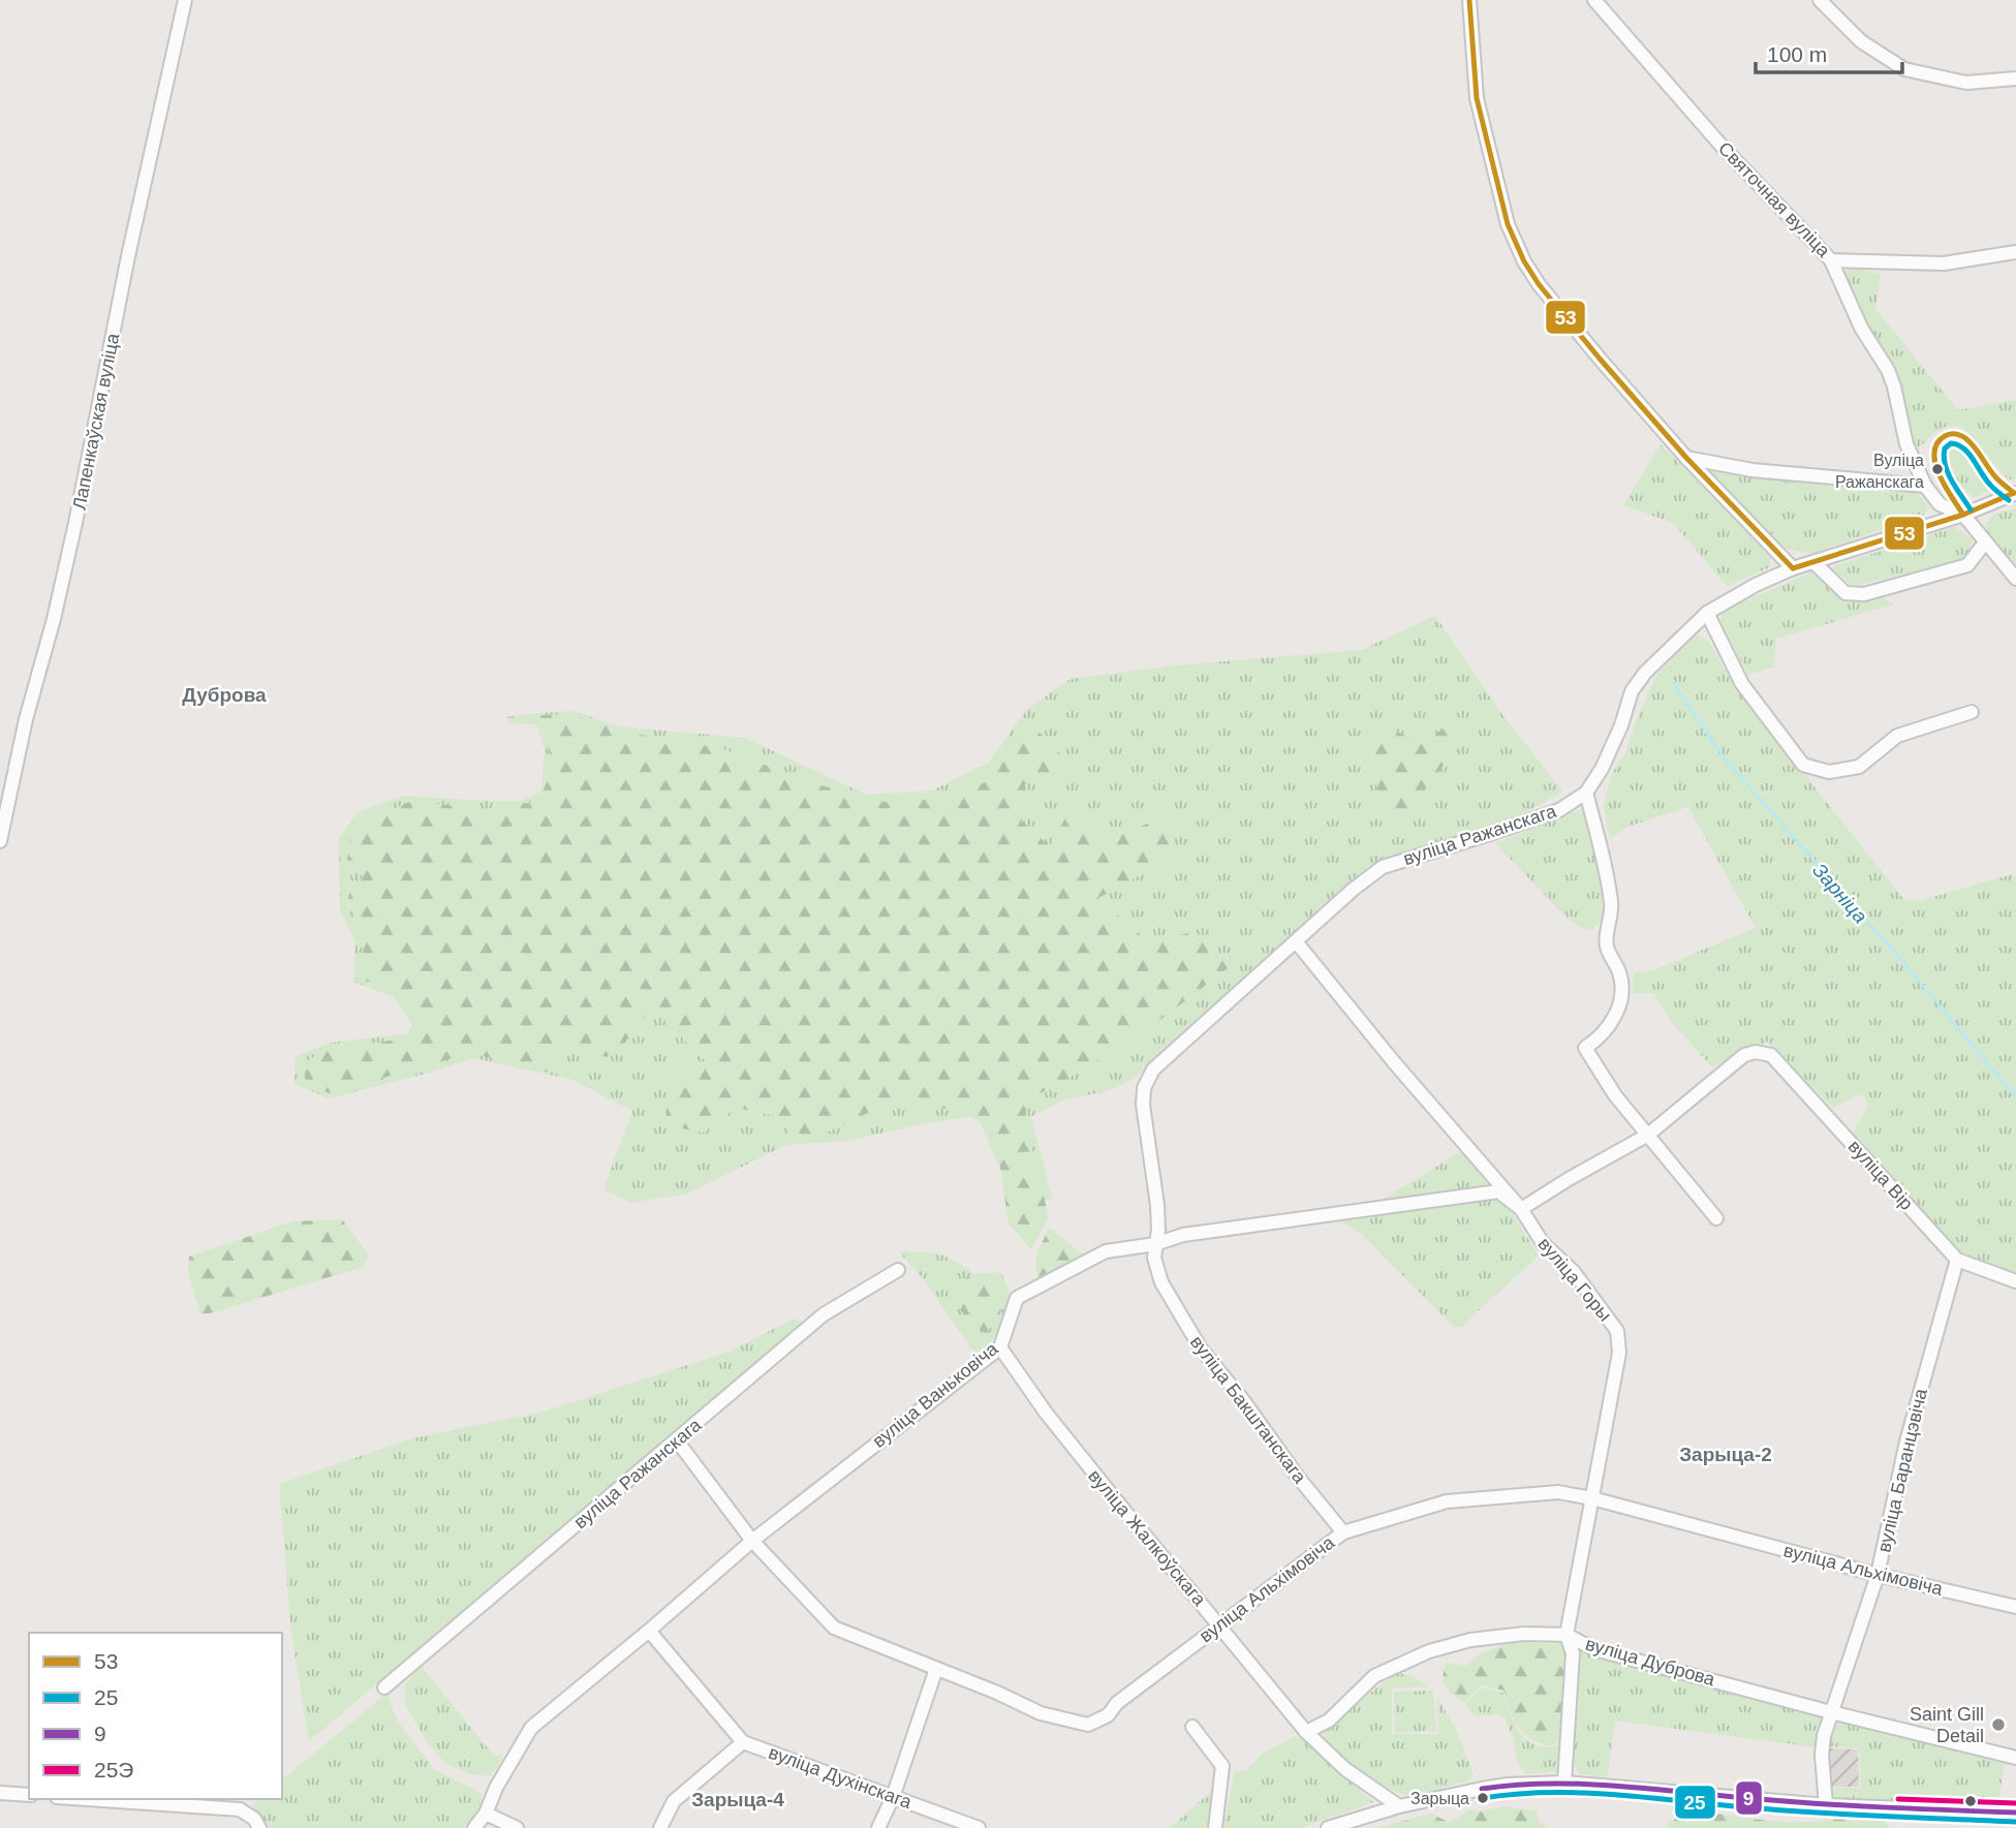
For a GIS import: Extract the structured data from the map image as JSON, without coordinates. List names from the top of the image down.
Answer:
{
  "streets": {
    "street": [
      "Святочная вуліца",
      "Лапенкаўская вуліца",
      "вуліца Ражанскага",
      "вуліца Вір",
      "вуліца Горы",
      "вуліца Ваньковіча",
      "вуліца Бакштанскага",
      "вуліца Баранцэвіча",
      "вуліца Жалкоўскага",
      "вуліца Альхімовіча",
      "вуліца Дуброва",
      "вуліца Духінскага"
    ]
  },
  "crossings": [
    ["вуліца Ражанскага", "вуліца Горы"],
    ["вуліца Ражанскага", "вуліца Бакштанскага"],
    ["вуліца Ражанскага", "вуліца Альхімовіча"],
    ["вуліца Вір", "вуліца Баранцэвіча"],
    ["вуліца Горы", "вуліца Ваньковіча"],
    ["вуліца Горы", "вуліца Альхімовіча"],
    ["вуліца Горы", "вуліца Дуброва"],
    ["вуліца Ваньковіча", "вуліца Бакштанскага"],
    ["вуліца Ваньковіча", "вуліца Жалкоўскага"],
    ["вуліца Ваньковіча", "вуліца Альхімовіча"],
    ["вуліца Ваньковіча", "вуліца Духінскага"],
    ["вуліца Бакштанскага", "вуліца Альхімовіча"],
    ["вуліца Баранцэвіча", "вуліца Альхімовіча"],
    ["вуліца Баранцэвіча", "вуліца Дуброва"],
    ["вуліца Жалкоўскага", "вуліца Альхімовіча"],
    ["вуліца Жалкоўскага", "вуліца Дуброва"]
  ],
  "districts": ["Дуброва", "Зарыца-2", "Зарыца-4"],
  "water": ["Зарніца"],
  "places": ["Вуліца Ражанскага", "Saint Gill Detail", "Зарыца"],
  "lines": [
    "transit line 53",
    "transit line 25",
    "transit line 9",
    "transit line 25Э"
  ],
  "legend": [
    "53",
    "25",
    "9",
    "25Э"
  ],
  "scale_bar": "100 m"
}
